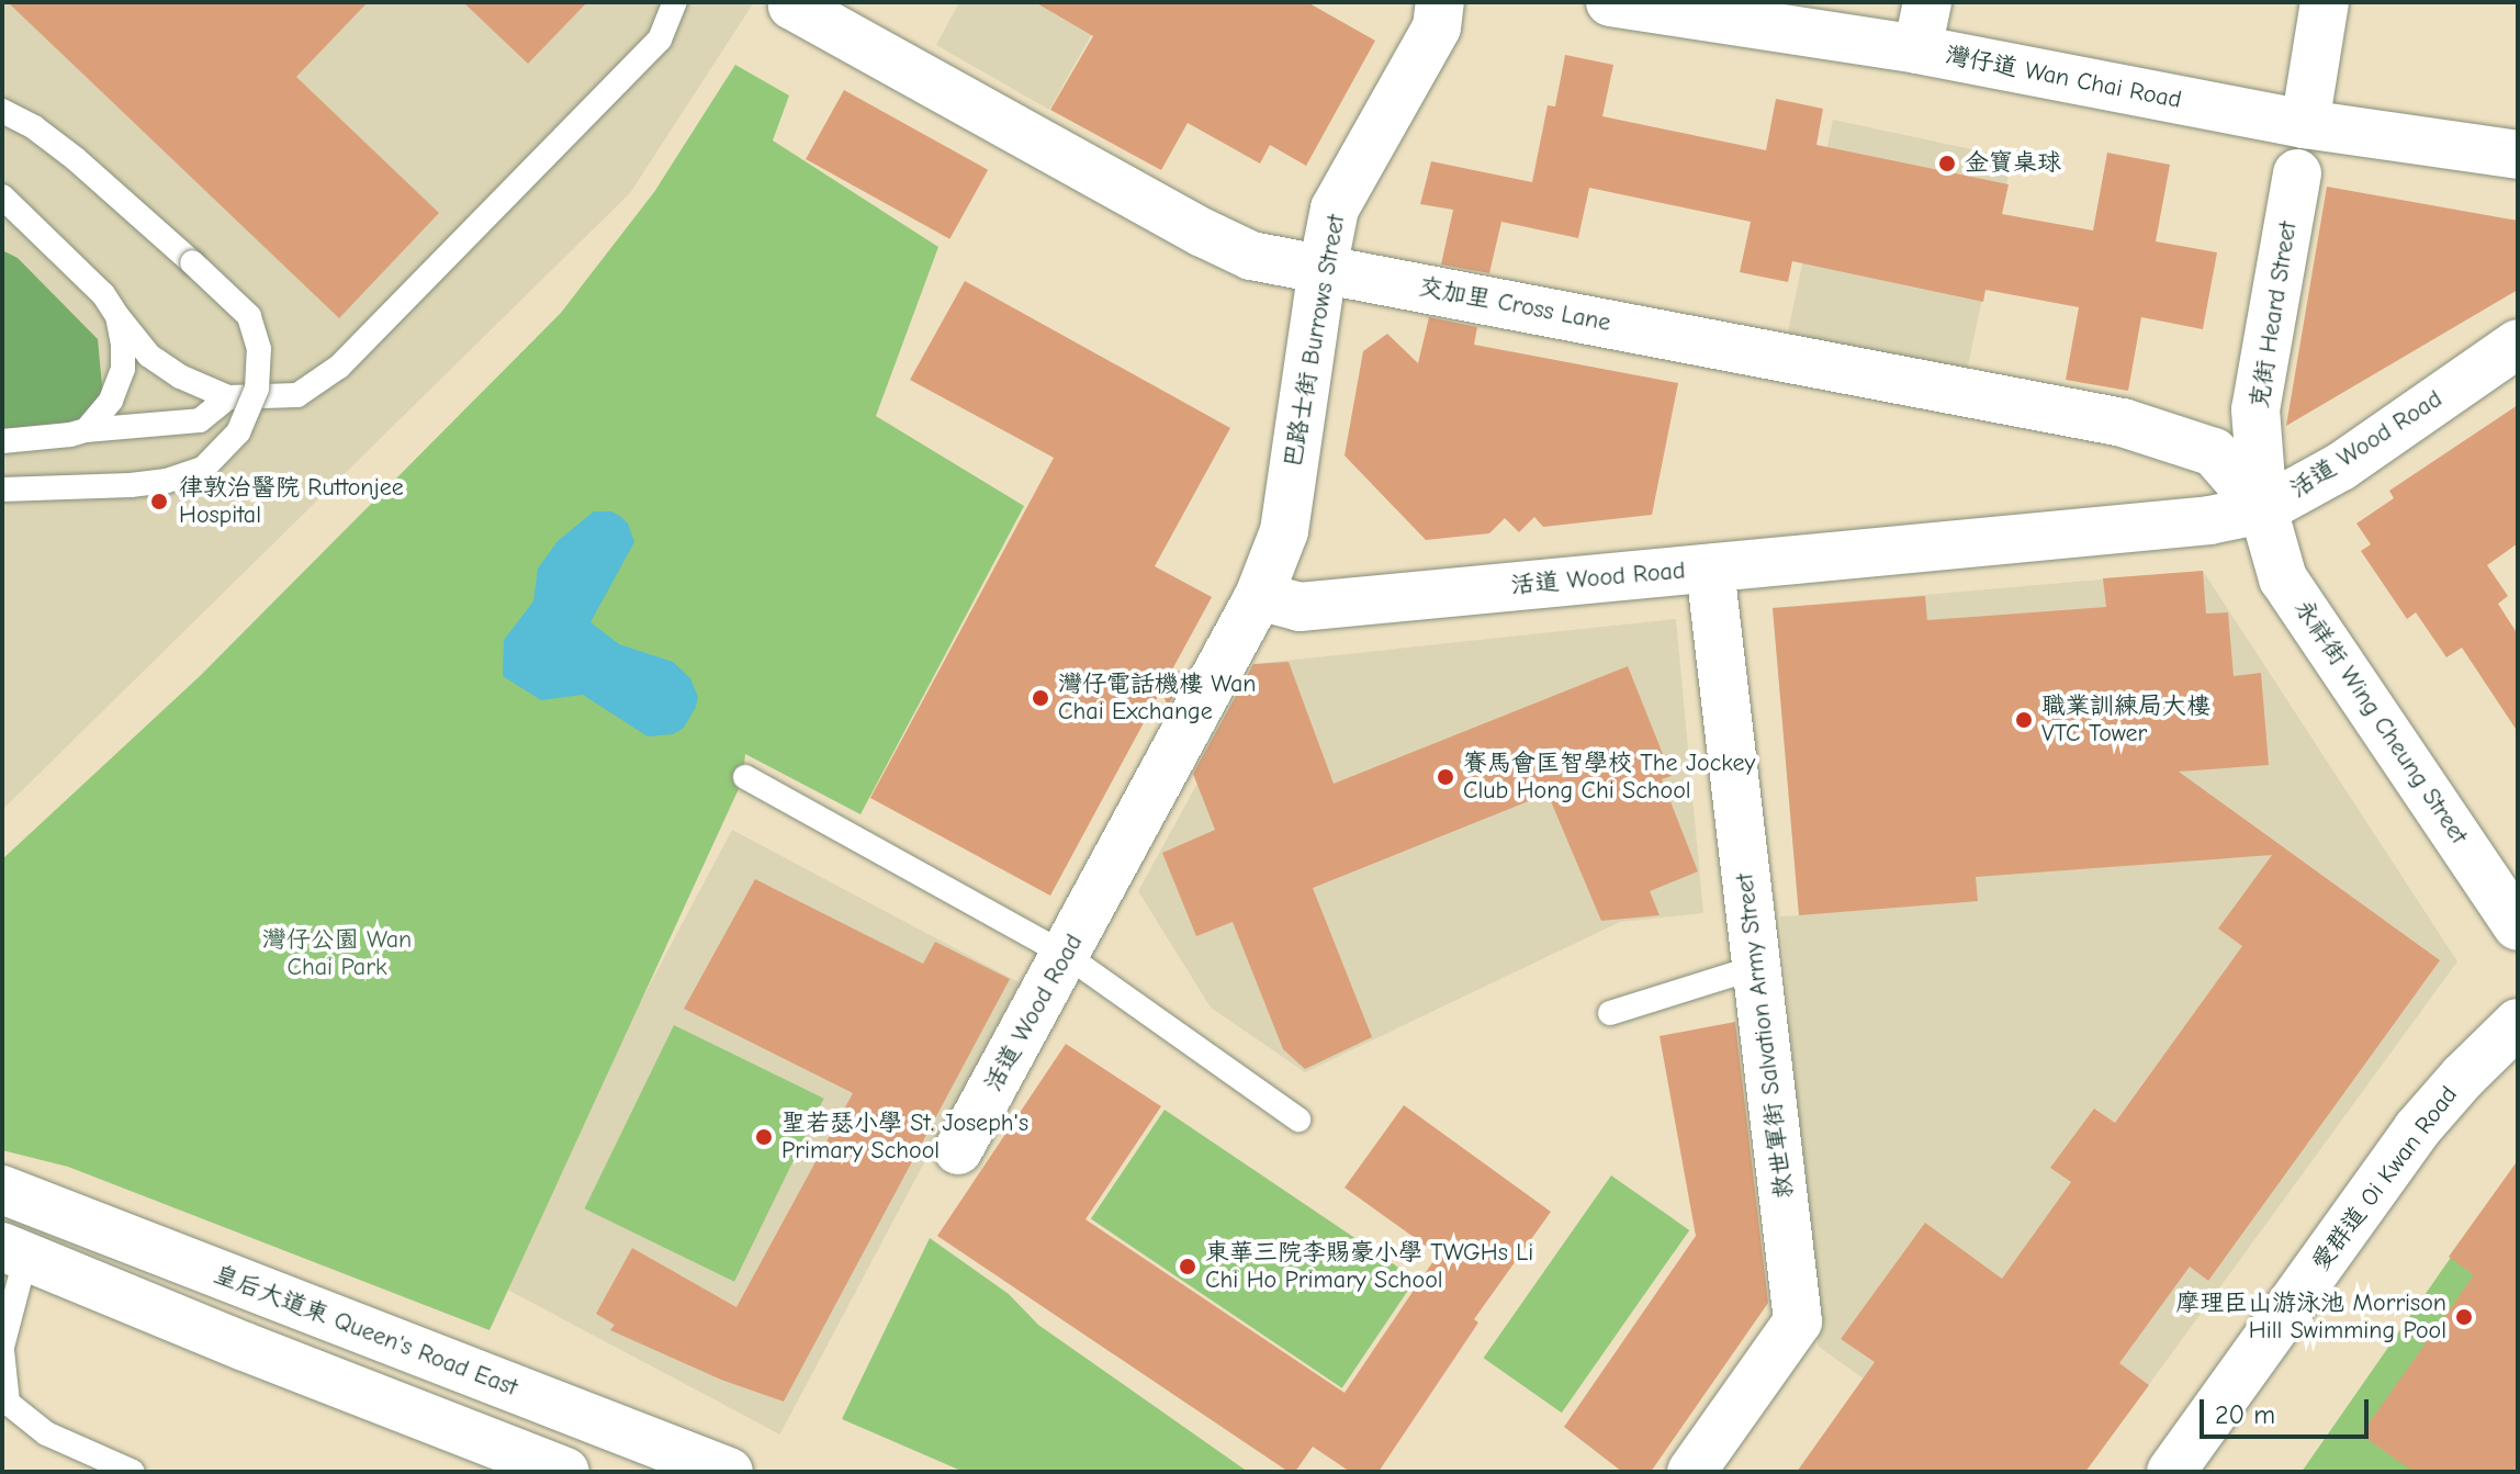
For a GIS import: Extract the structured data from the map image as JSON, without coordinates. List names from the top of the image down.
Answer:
{
  "streets": {
    "street": [
      "灣仔道 Wan Chai Road",
      "交加里 Cross Lane",
      "克街 Heard Street",
      "巴路士街 Burrows Street",
      "活道 Wood Road",
      "永祥街 Wing Cheung Street",
      "救世軍街 Salvation Army Street",
      "愛群道 Oi Kwan Road",
      "皇后大道東 Queen's Road East"
    ]
  },
  "crossings": [
    ["交加里 Cross Lane", "克街 Heard Street"],
    ["交加里 Cross Lane", "巴路士街 Burrows Street"],
    ["交加里 Cross Lane", "活道 Wood Road"],
    ["交加里 Cross Lane", "永祥街 Wing Cheung Street"],
    ["克街 Heard Street", "活道 Wood Road"],
    ["克街 Heard Street", "永祥街 Wing Cheung Street"],
    ["巴路士街 Burrows Street", "活道 Wood Road"],
    ["活道 Wood Road", "永祥街 Wing Cheung Street"],
    ["活道 Wood Road", "救世軍街 Salvation Army Street"]
  ],
  "parks": ["灣仔公園 Wan Chai Park"],
  "places": [
    "金寶桌球",
    "律敦治醫院 Ruttonjee Hospital",
    "灣仔電話機樓 Wan Chai Exchange",
    "職業訓練局大樓 VTC Tower",
    "賽馬會匡智學校 The Jockey Club Hong Chi School",
    "聖若瑟小學 St. Joseph's Primary School",
    "東華三院李賜豪小學 TWGHs Li Chi Ho Primary School",
    "摩理臣山游泳池 Morrison Hill Swimming Pool"
  ],
  "scale_bar": "20 m"
}
